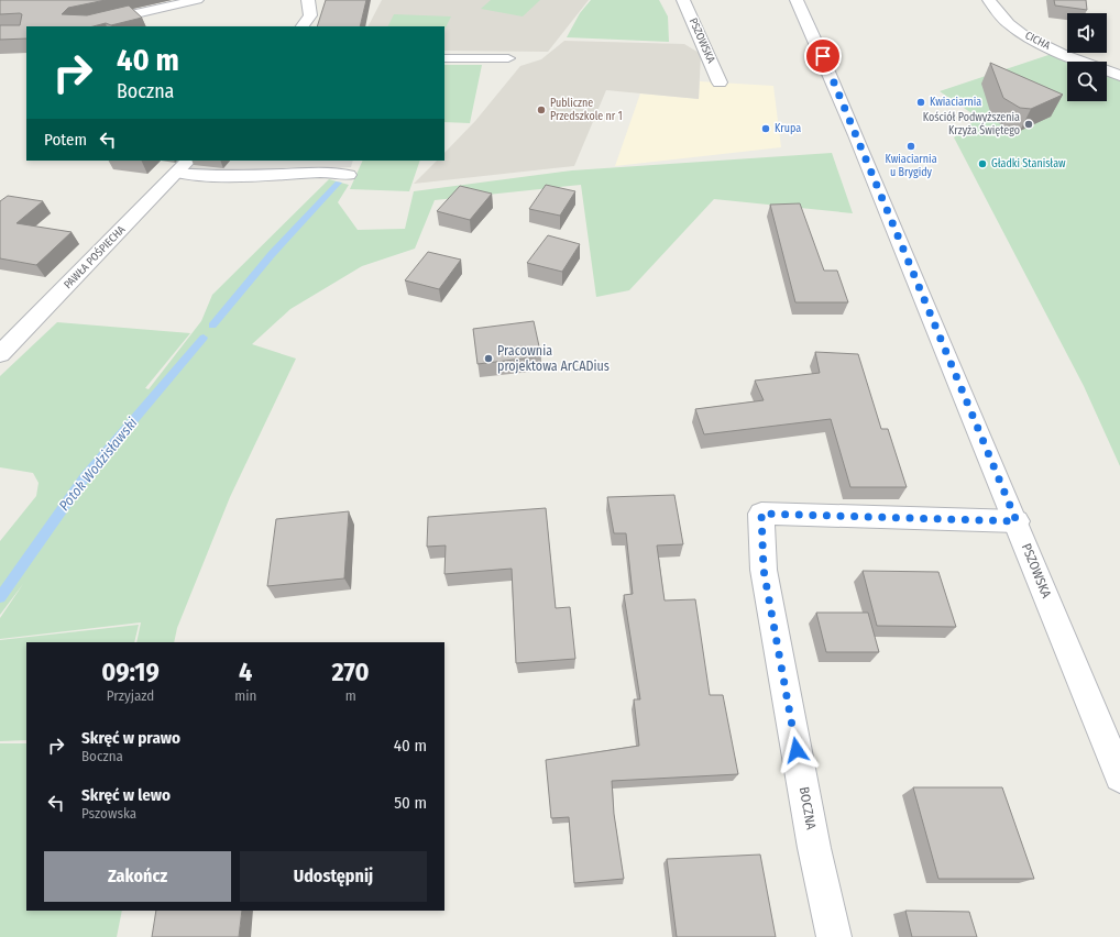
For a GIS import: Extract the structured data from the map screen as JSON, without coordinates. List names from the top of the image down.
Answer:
{
  "streets": {
    "street": [
      "PSZOWSKA",
      "CICHA",
      "PAWŁA POŚPIECHA",
      "BOCZNA"
    ]
  },
  "crossings": [
    ["PSZOWSKA", "BOCZNA"]
  ],
  "water": ["Potok Wodzisławski"],
  "places": [
    "Kwiaciarnia",
    "Publiczne Przedszkole nr 1",
    "Kościół Podwyższenia Krzyża Świętego",
    "Krupa",
    "Kwiaciarnia u Brygidy",
    "Gładki Stanisław",
    "Pracownia projektowa ArCADius"
  ],
  "page": {
    "turn": ["40 m", "Boczna"],
    "then": "Potem",
    "eta": [
      "09:19",
      "Przyjazd",
      "4",
      "min",
      "270",
      "m"
    ],
    "list": [
      {
        "name": "Skręć w prawo",
        "note": "Boczna",
        "value": "40 m"
      },
      {
        "name": "Skręć w lewo",
        "note": "Pszowska",
        "value": "50 m"
      }
    ],
    "buttons": ["Zakończ", "Udostępnij"]
  }
}
